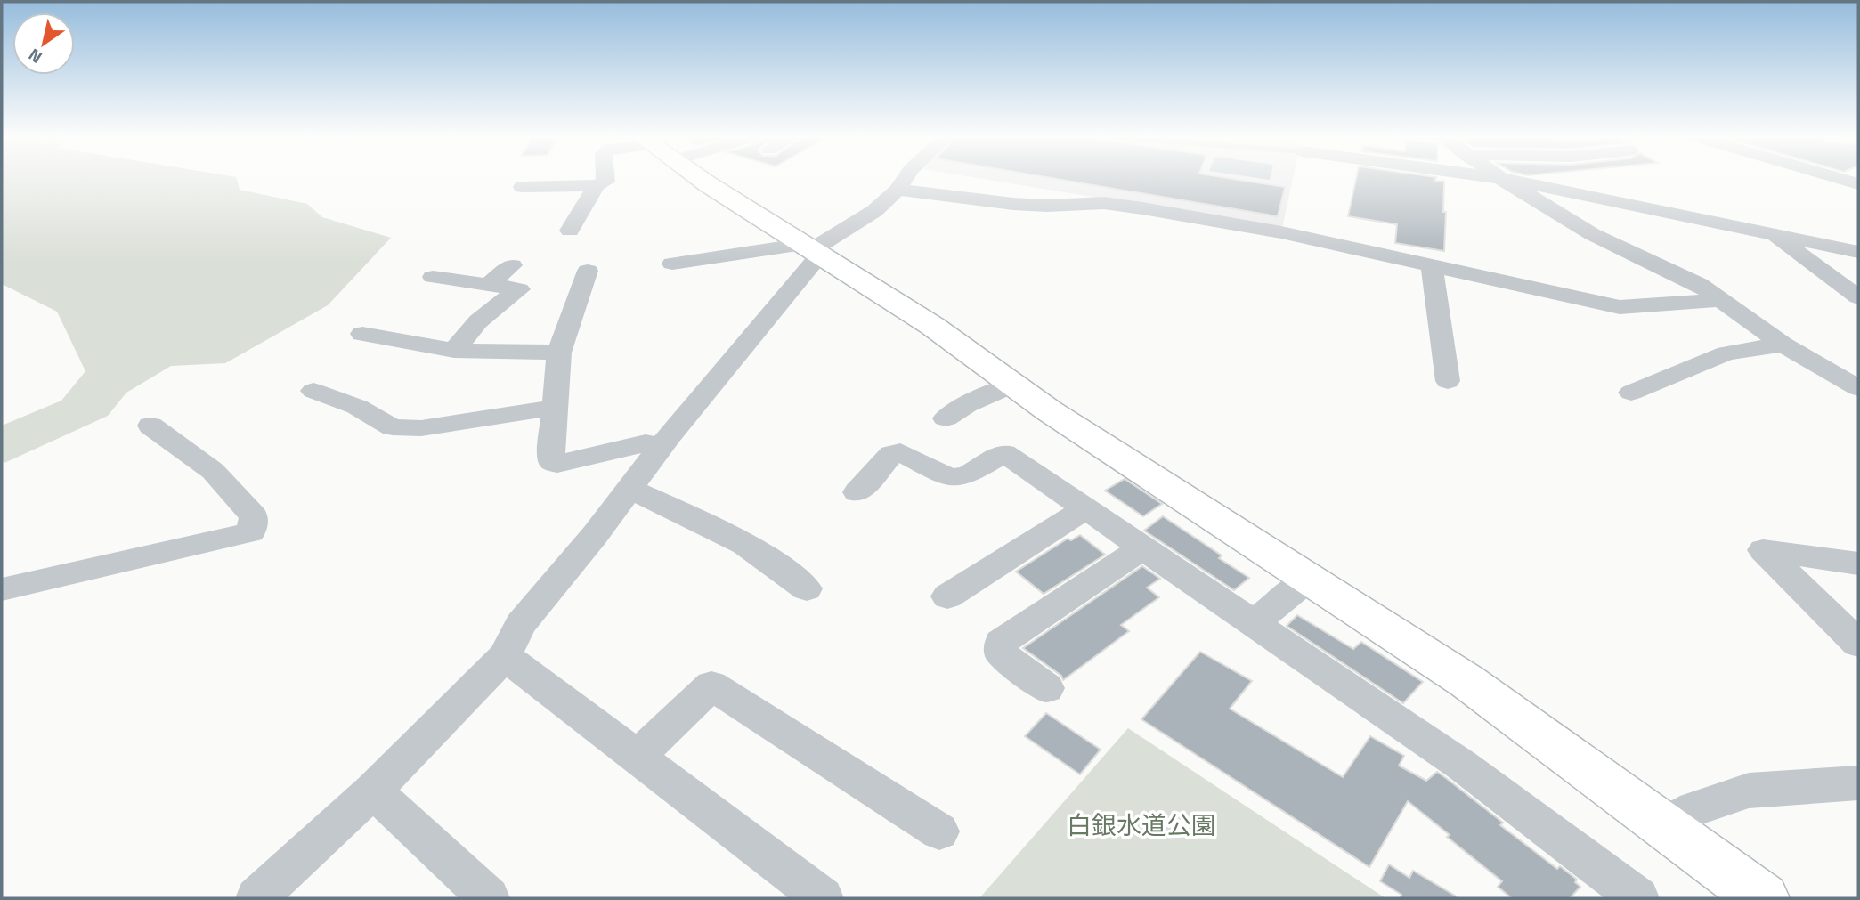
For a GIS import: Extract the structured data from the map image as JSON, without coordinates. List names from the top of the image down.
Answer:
{
  "parks": ["白銀水道公園"],
  "north": "bottom left"
}
